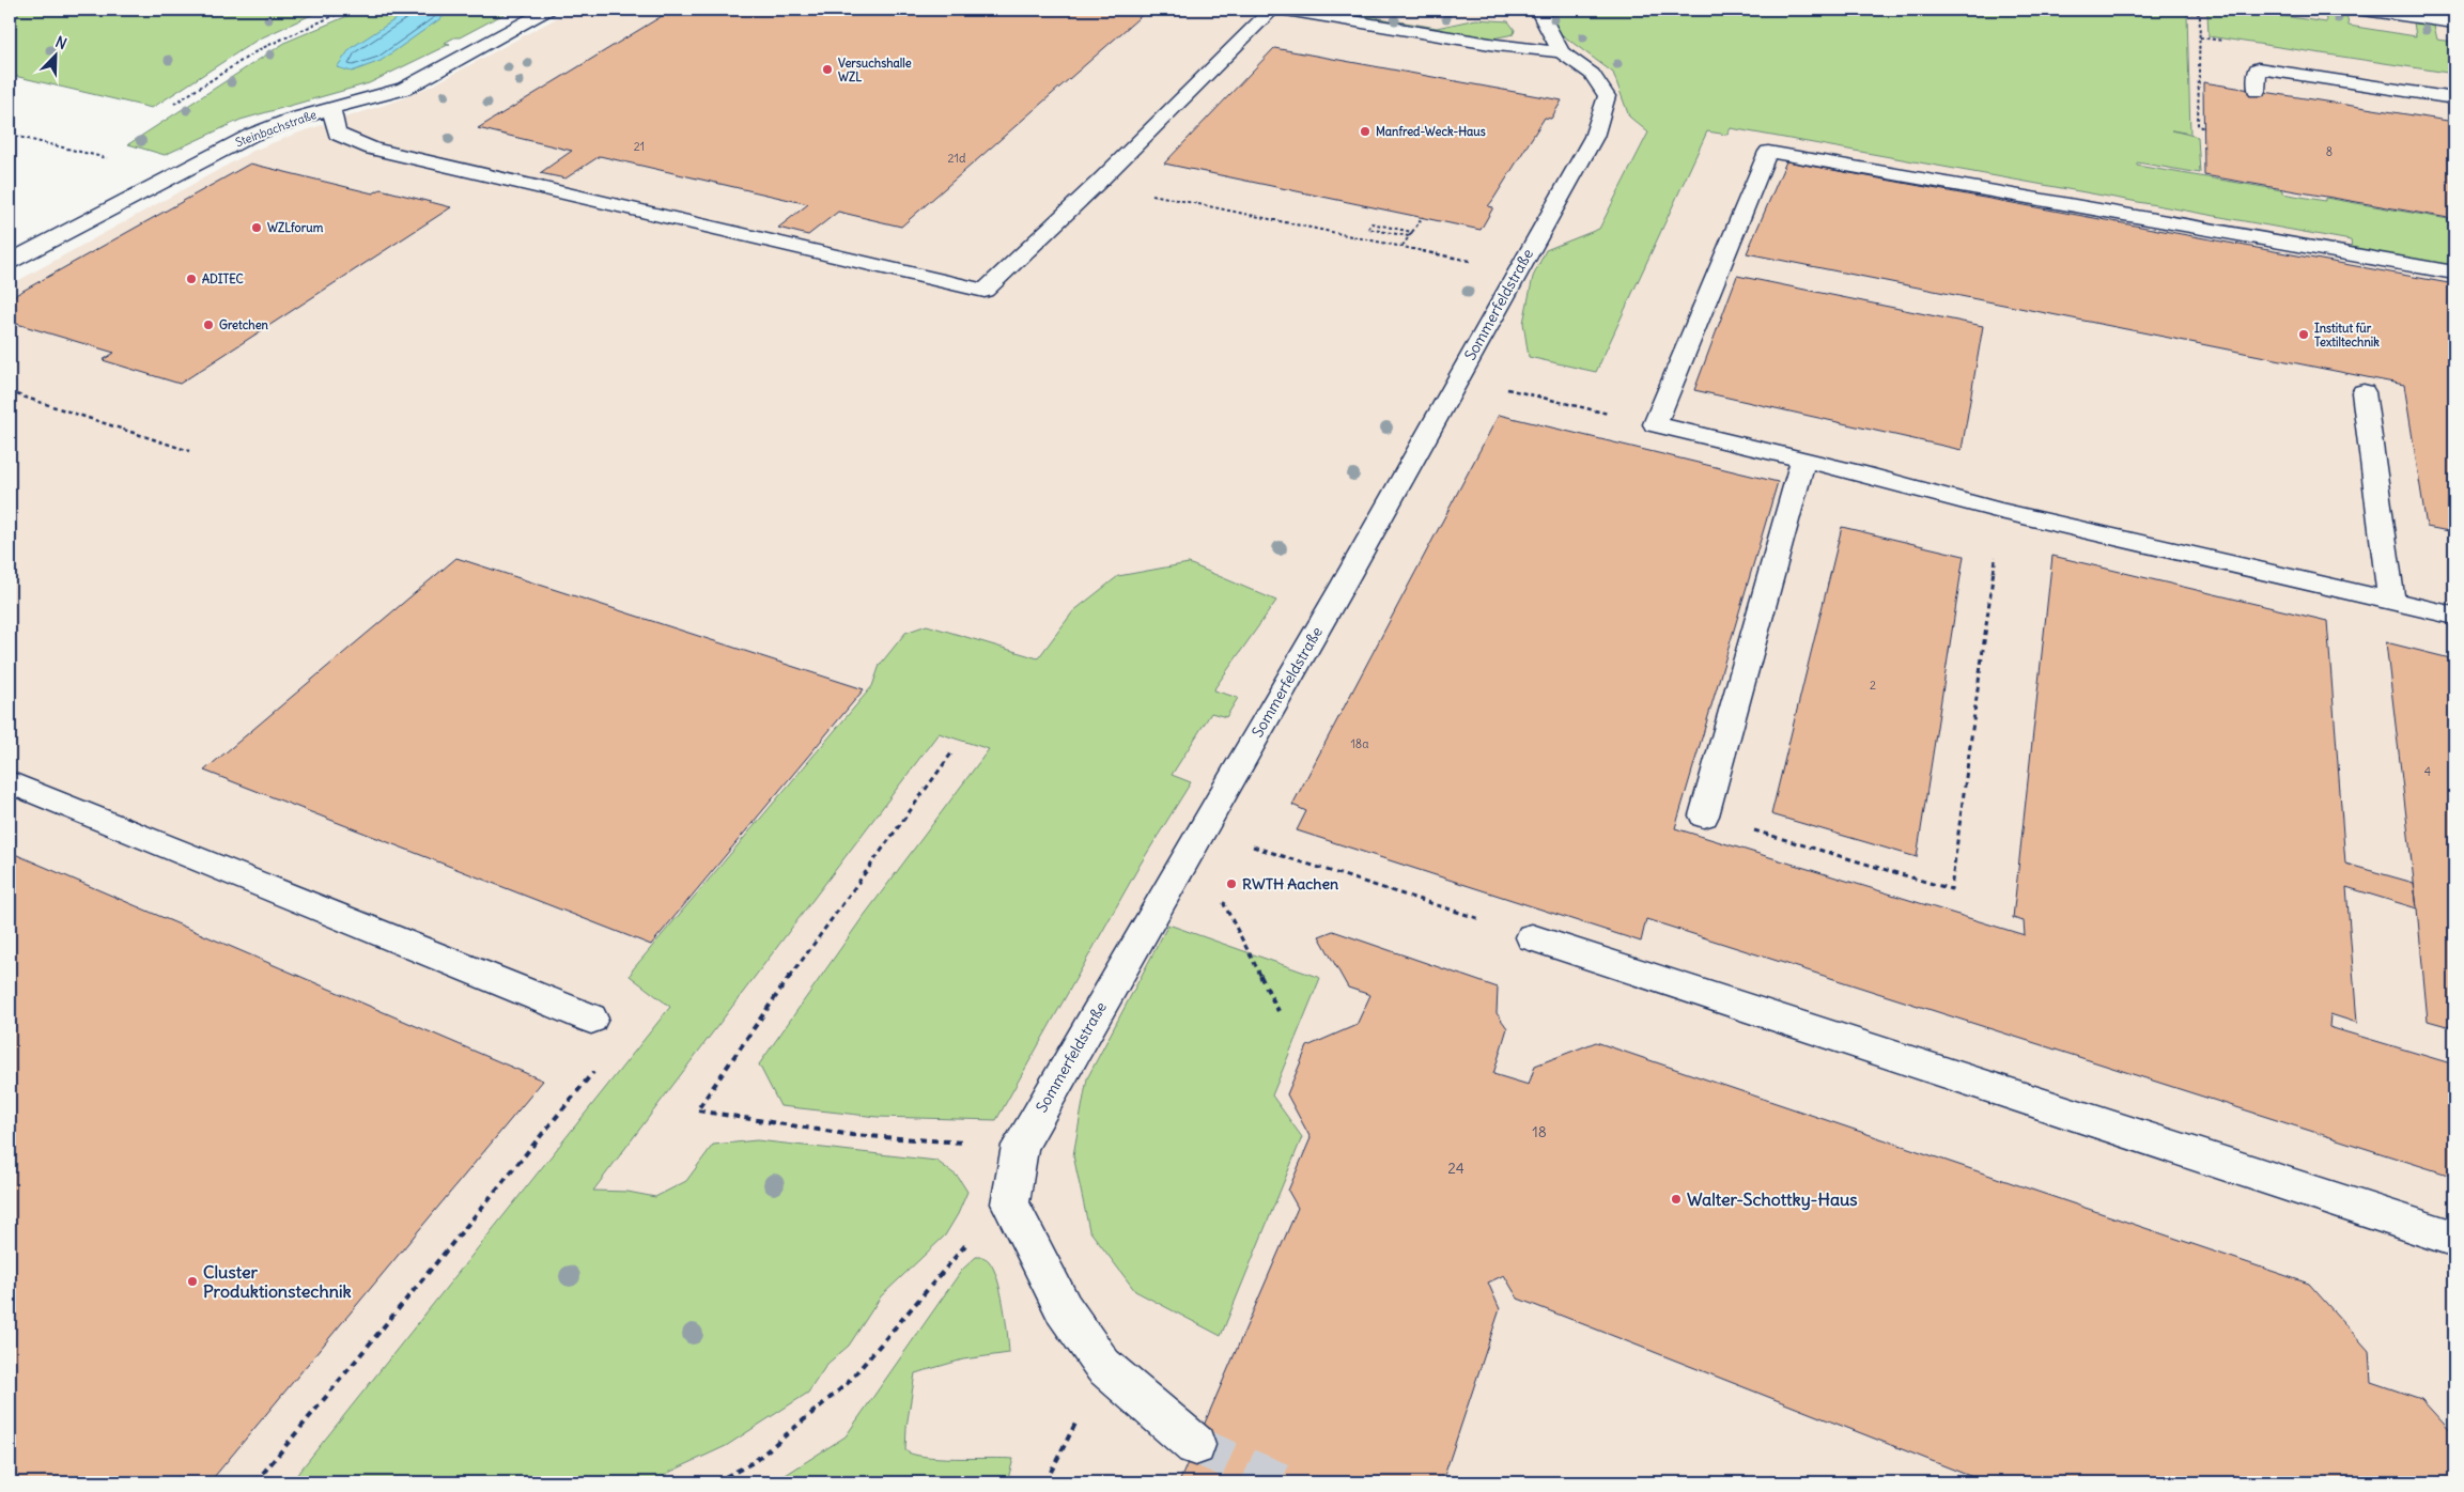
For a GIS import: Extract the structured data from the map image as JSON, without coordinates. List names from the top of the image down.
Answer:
{
  "streets": {
    "street": ["Steinbachstraße", "Sommerfeldstraße"]
  },
  "places": [
    "Versuchshalle WZL",
    "Manfred-Weck-Haus",
    "WZLforum",
    "ADITEC",
    "Gretchen",
    "Institut für Textiltechnik",
    "RWTH Aachen",
    "Walter-Schottky-Haus",
    "Cluster Produktionstechnik"
  ],
  "house_numbers": [
    "21",
    "8",
    "21d",
    "2",
    "18a",
    "4",
    "18",
    "24"
  ],
  "north": "top right"
}
